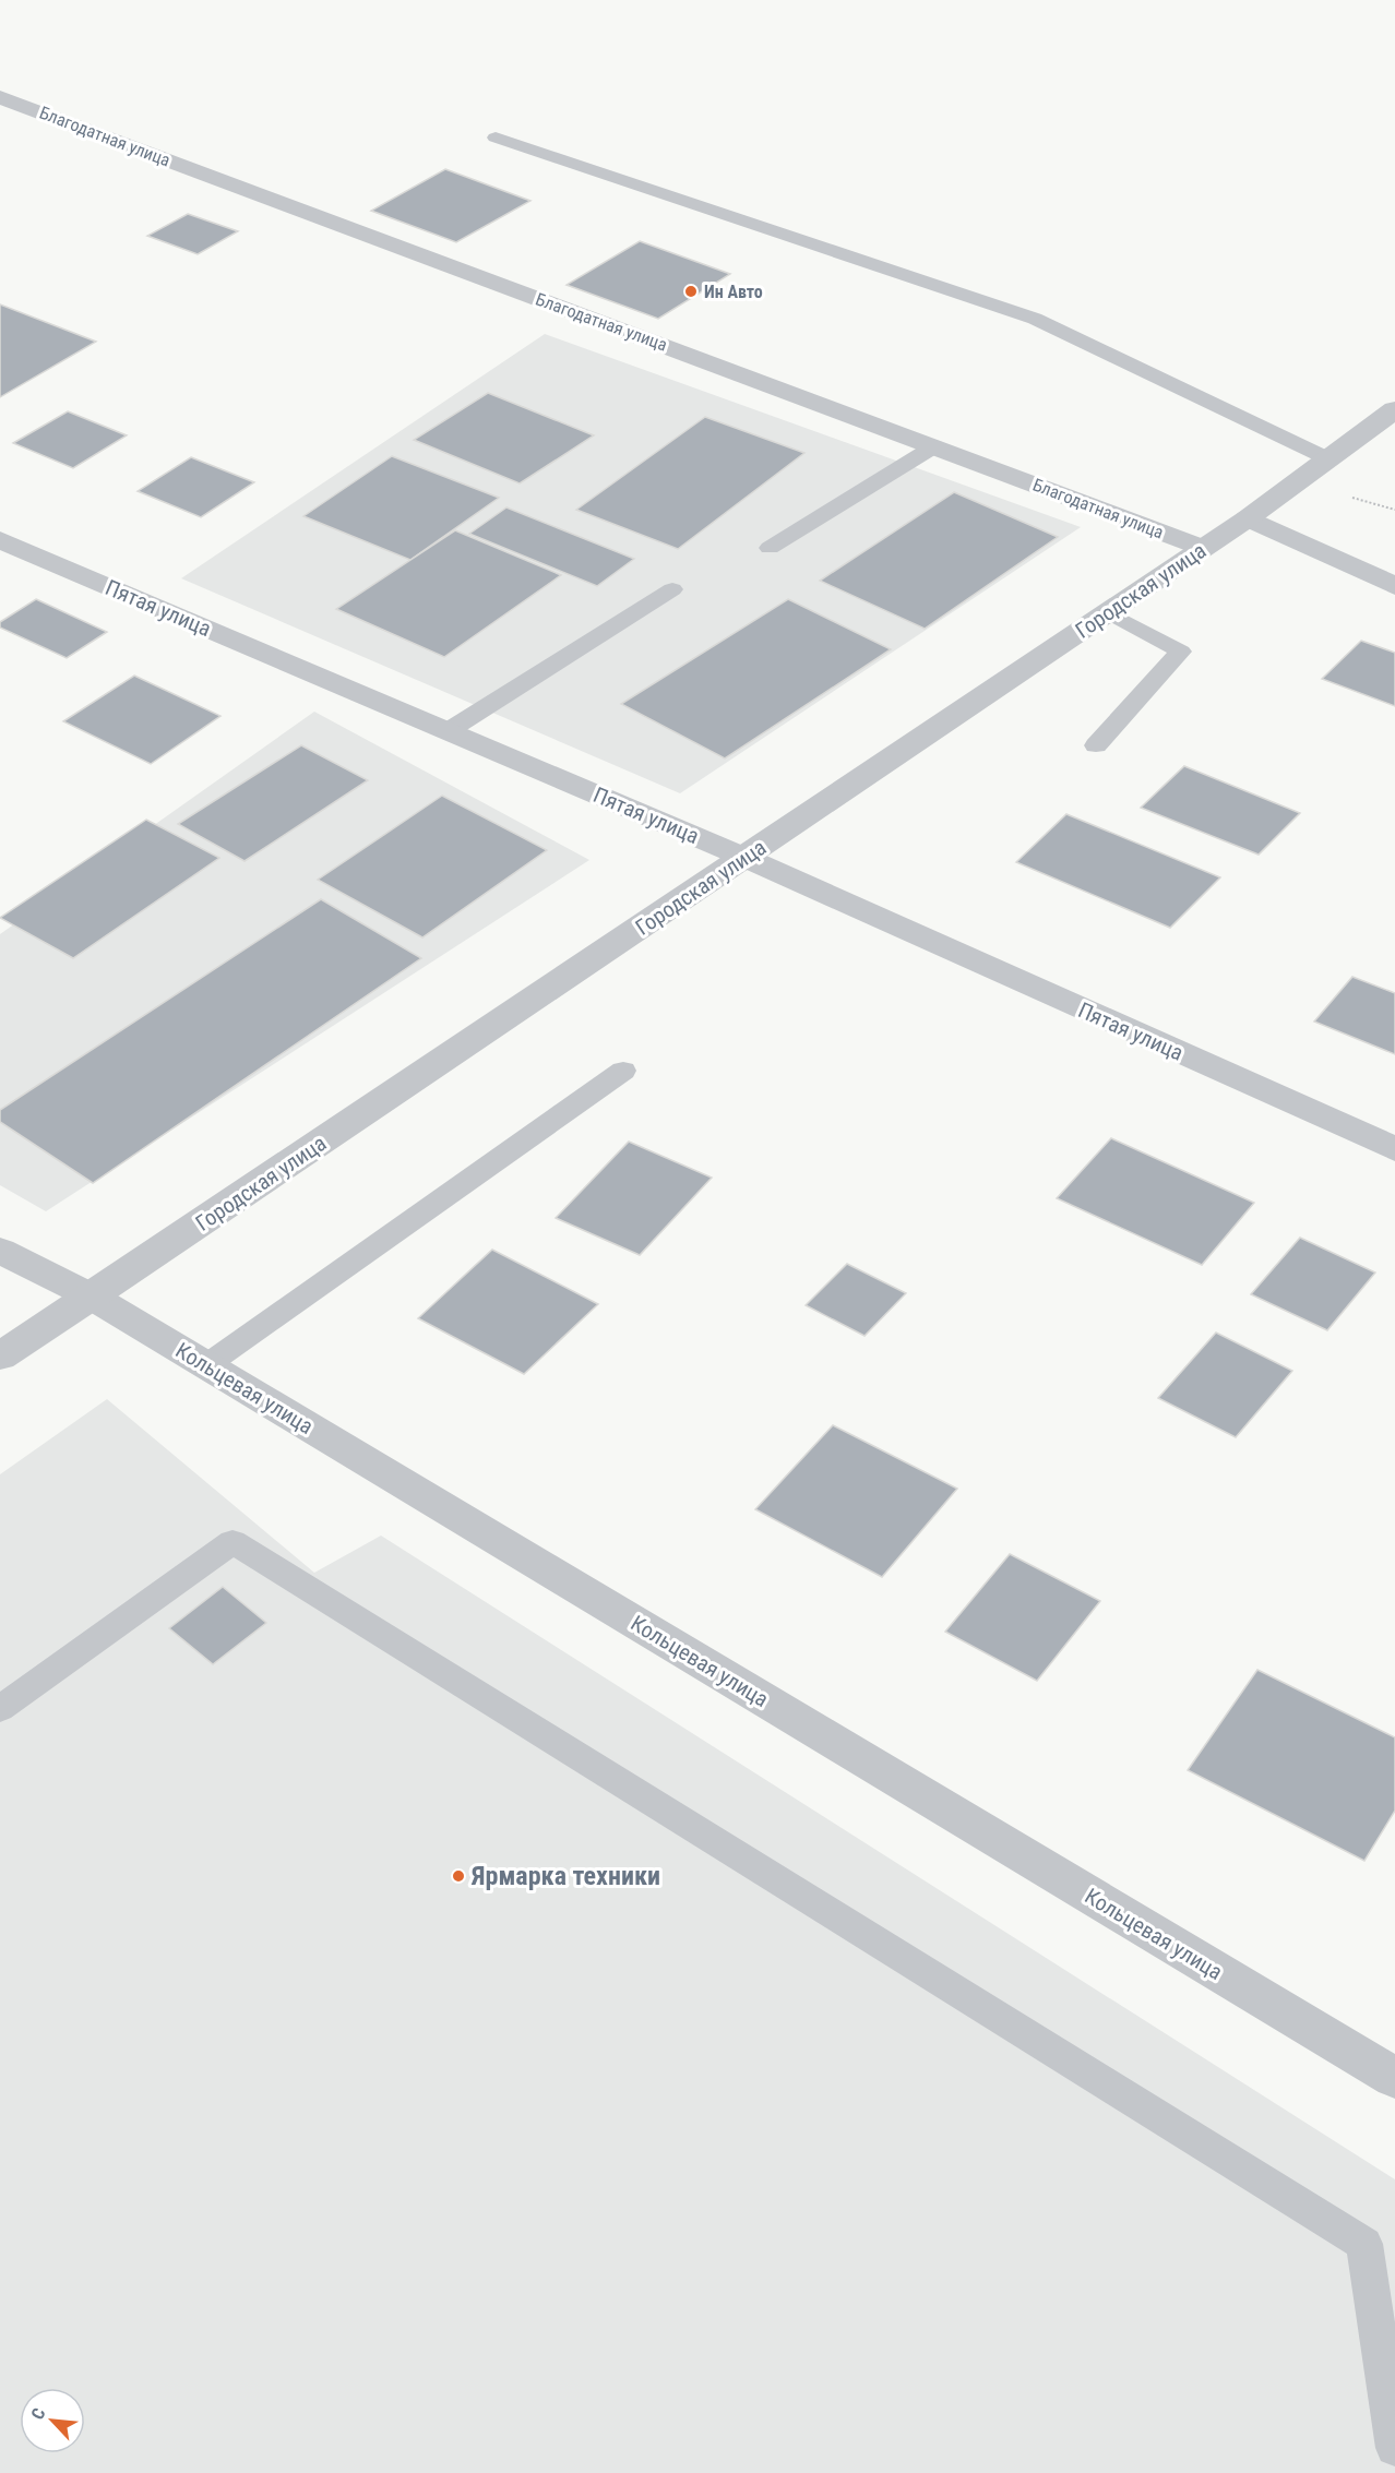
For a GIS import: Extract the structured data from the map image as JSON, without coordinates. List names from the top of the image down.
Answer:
{
  "streets": {
    "street": [
      "Благодатная улица",
      "Городская улица",
      "Пятая улица",
      "Кольцевая улица"
    ]
  },
  "crossings": [
    ["Благодатная улица", "Городская улица"],
    ["Городская улица", "Пятая улица"],
    ["Городская улица", "Кольцевая улица"]
  ],
  "places": ["Ин Авто", "Ярмарка техники"],
  "north": "top left"
}
